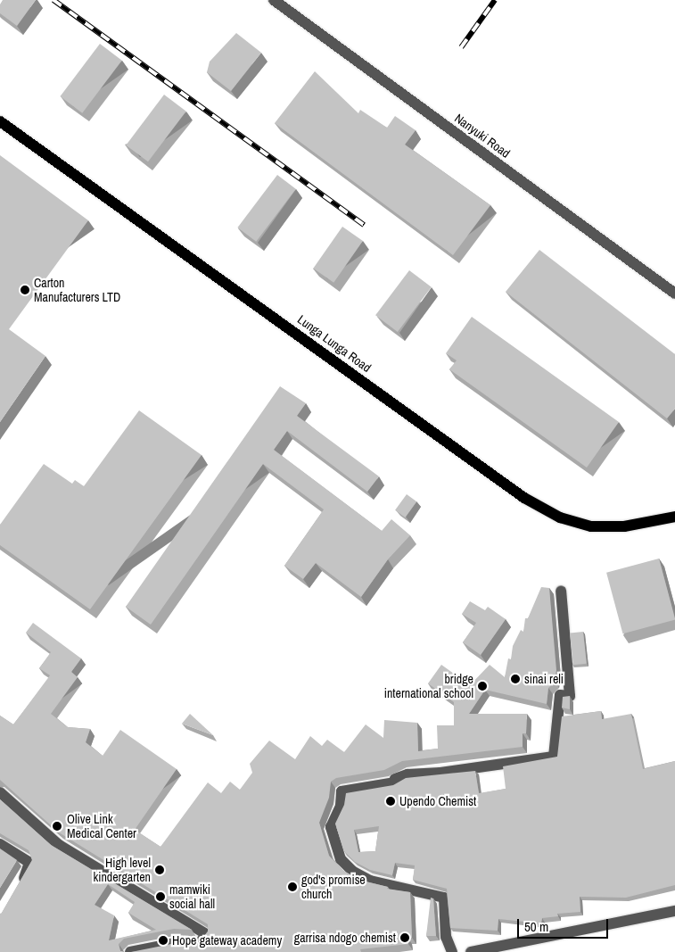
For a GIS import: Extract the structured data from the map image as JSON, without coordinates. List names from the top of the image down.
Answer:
{
  "streets": {
    "main road": ["Lunga Lunga Road"],
    "street": ["Nanyuki Road"]
  },
  "places": [
    "Carton Manufacturers LTD",
    "sinai reli",
    "bridge international school",
    "Upendo Chemist",
    "Olive Link Medical Center",
    "High level kindergarten",
    "god's promise church",
    "mamwiki social hall",
    "garrisa ndogo chemist",
    "Hope gateway academy"
  ],
  "scale_bar": "50 m"
}
